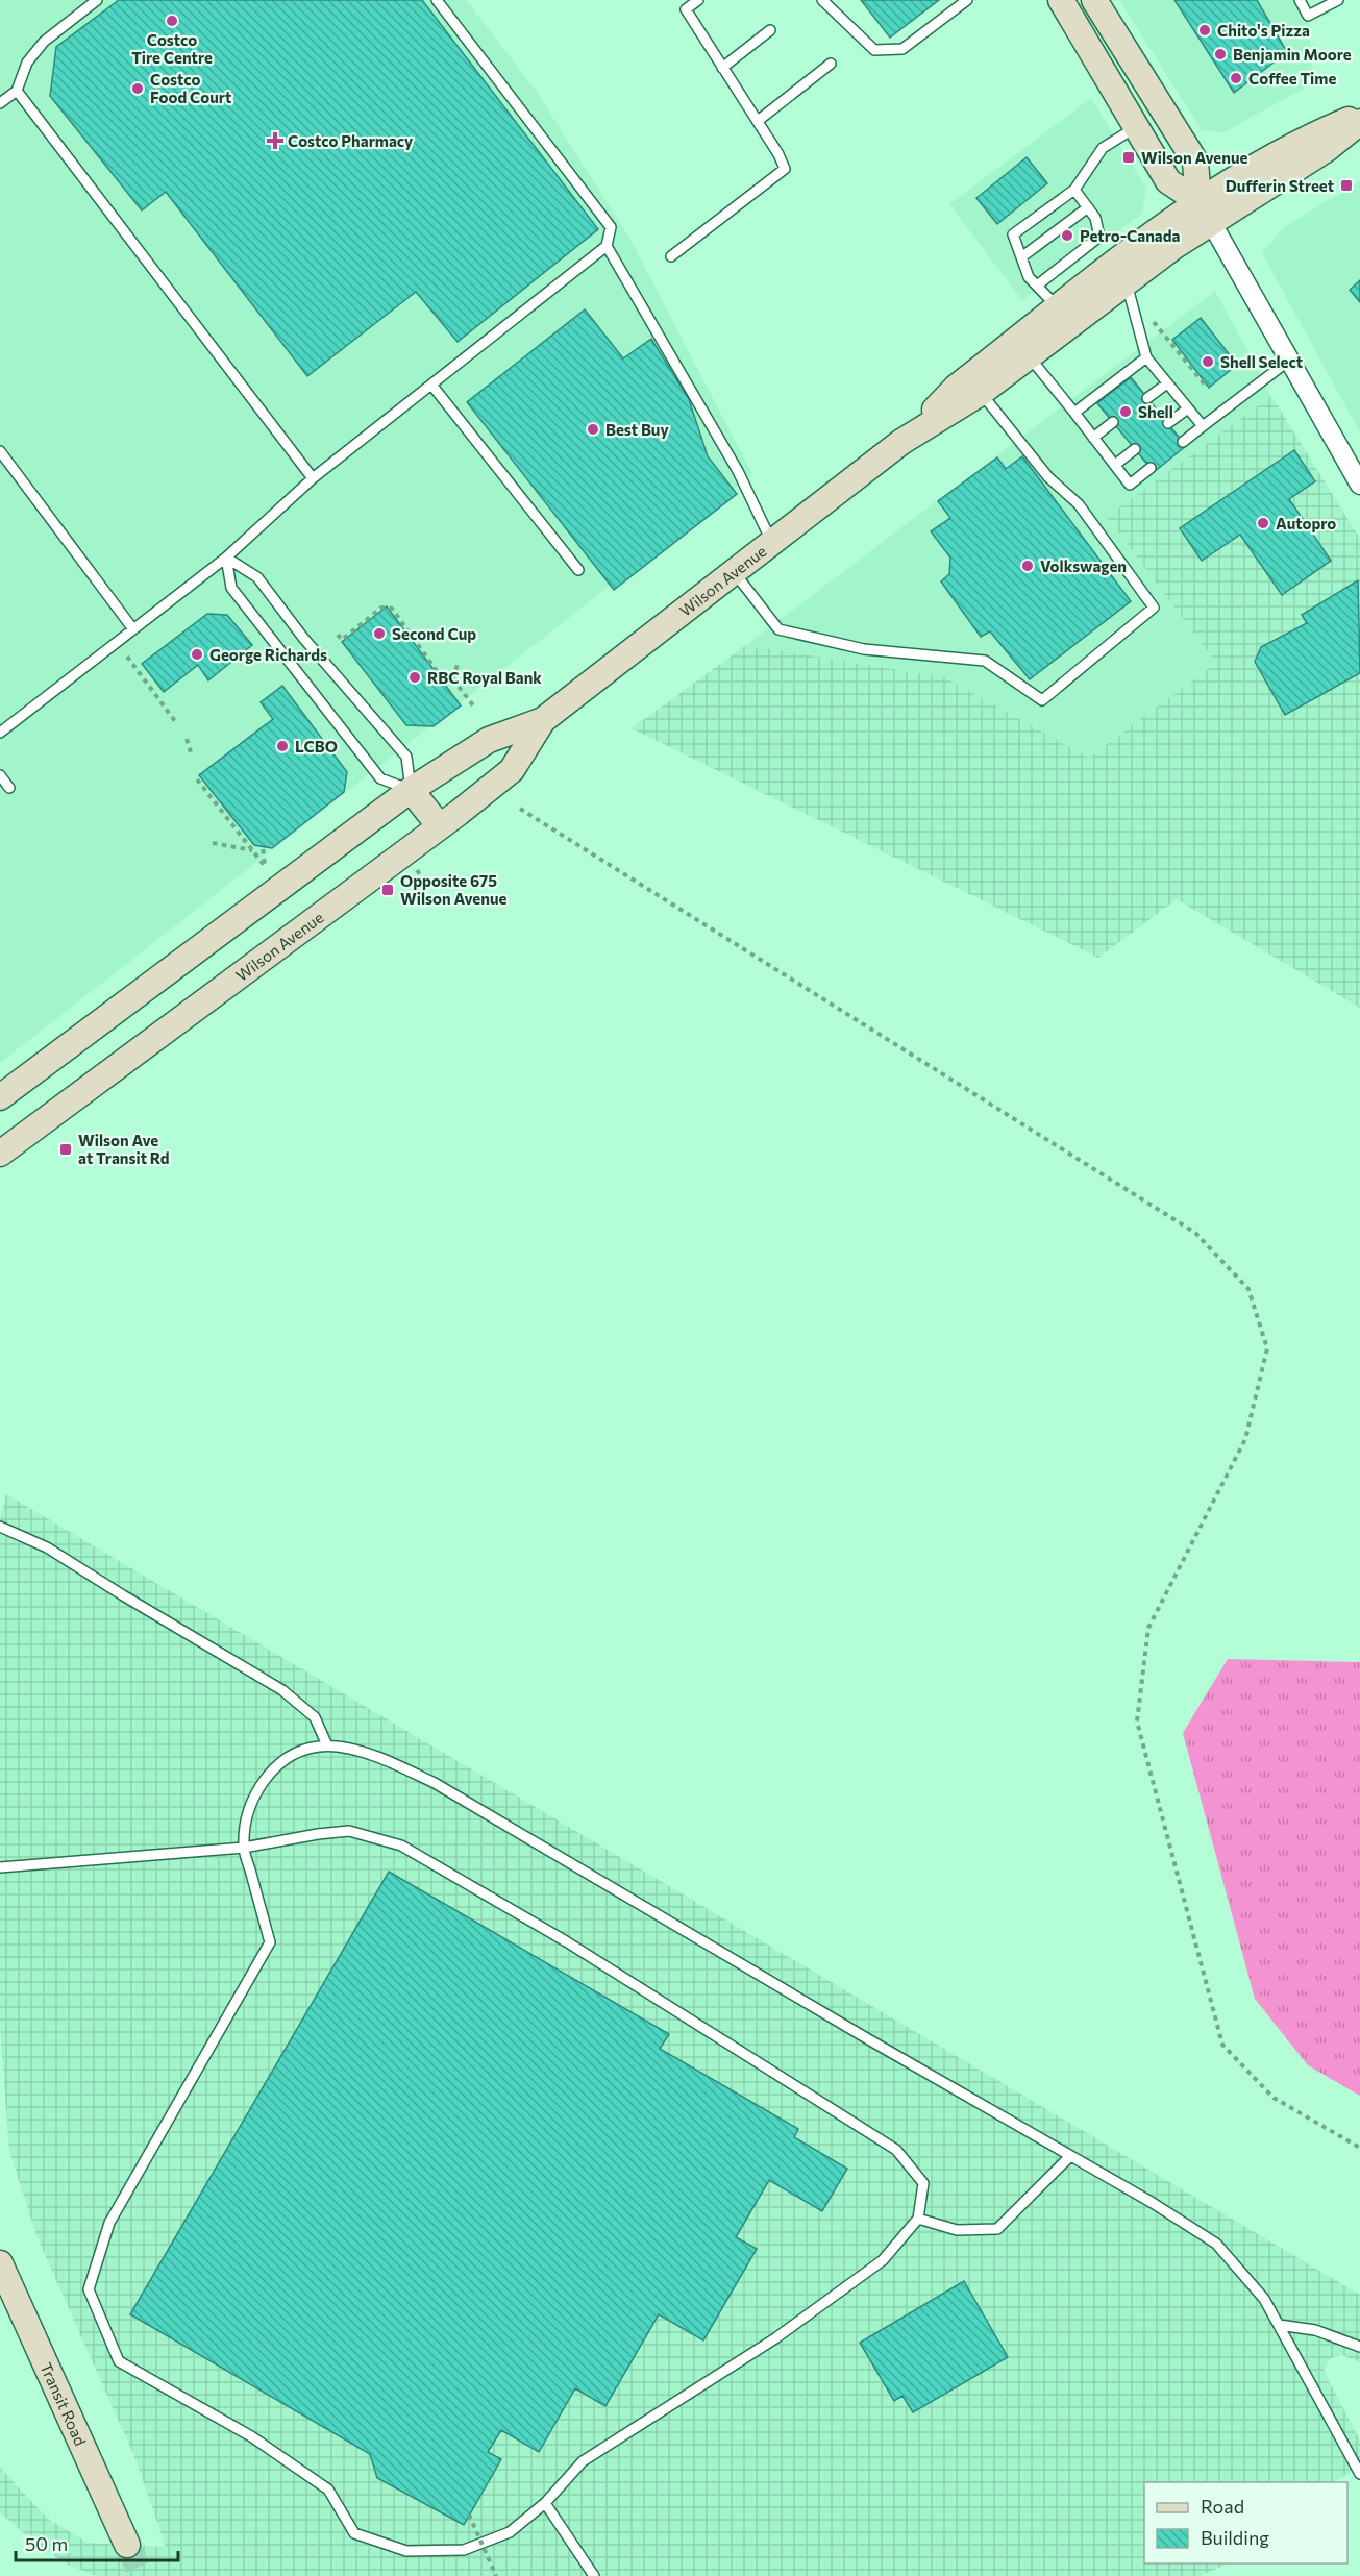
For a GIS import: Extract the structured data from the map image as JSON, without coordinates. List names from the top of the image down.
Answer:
{
  "streets": {
    "main road": ["Wilson Avenue", "Transit Road"]
  },
  "places": {
    "other": [
      "Costco Tire Centre",
      "Chito's Pizza",
      "Benjamin Moore",
      "Coffee Time",
      "Costco Food Court",
      "Petro-Canada",
      "Shell Select",
      "Shell",
      "Best Buy",
      "Autopro",
      "Volkswagen",
      "Second Cup",
      "George Richards",
      "RBC Royal Bank",
      "LCBO"
    ],
    "health": ["Costco Pharmacy"],
    "transit": [
      "Wilson Avenue",
      "Dufferin Street",
      "Opposite 675 Wilson Avenue",
      "Wilson Ave at Transit Rd"
    ]
  },
  "legend": ["Road", "Building"],
  "scale_bar": "50 m"
}
